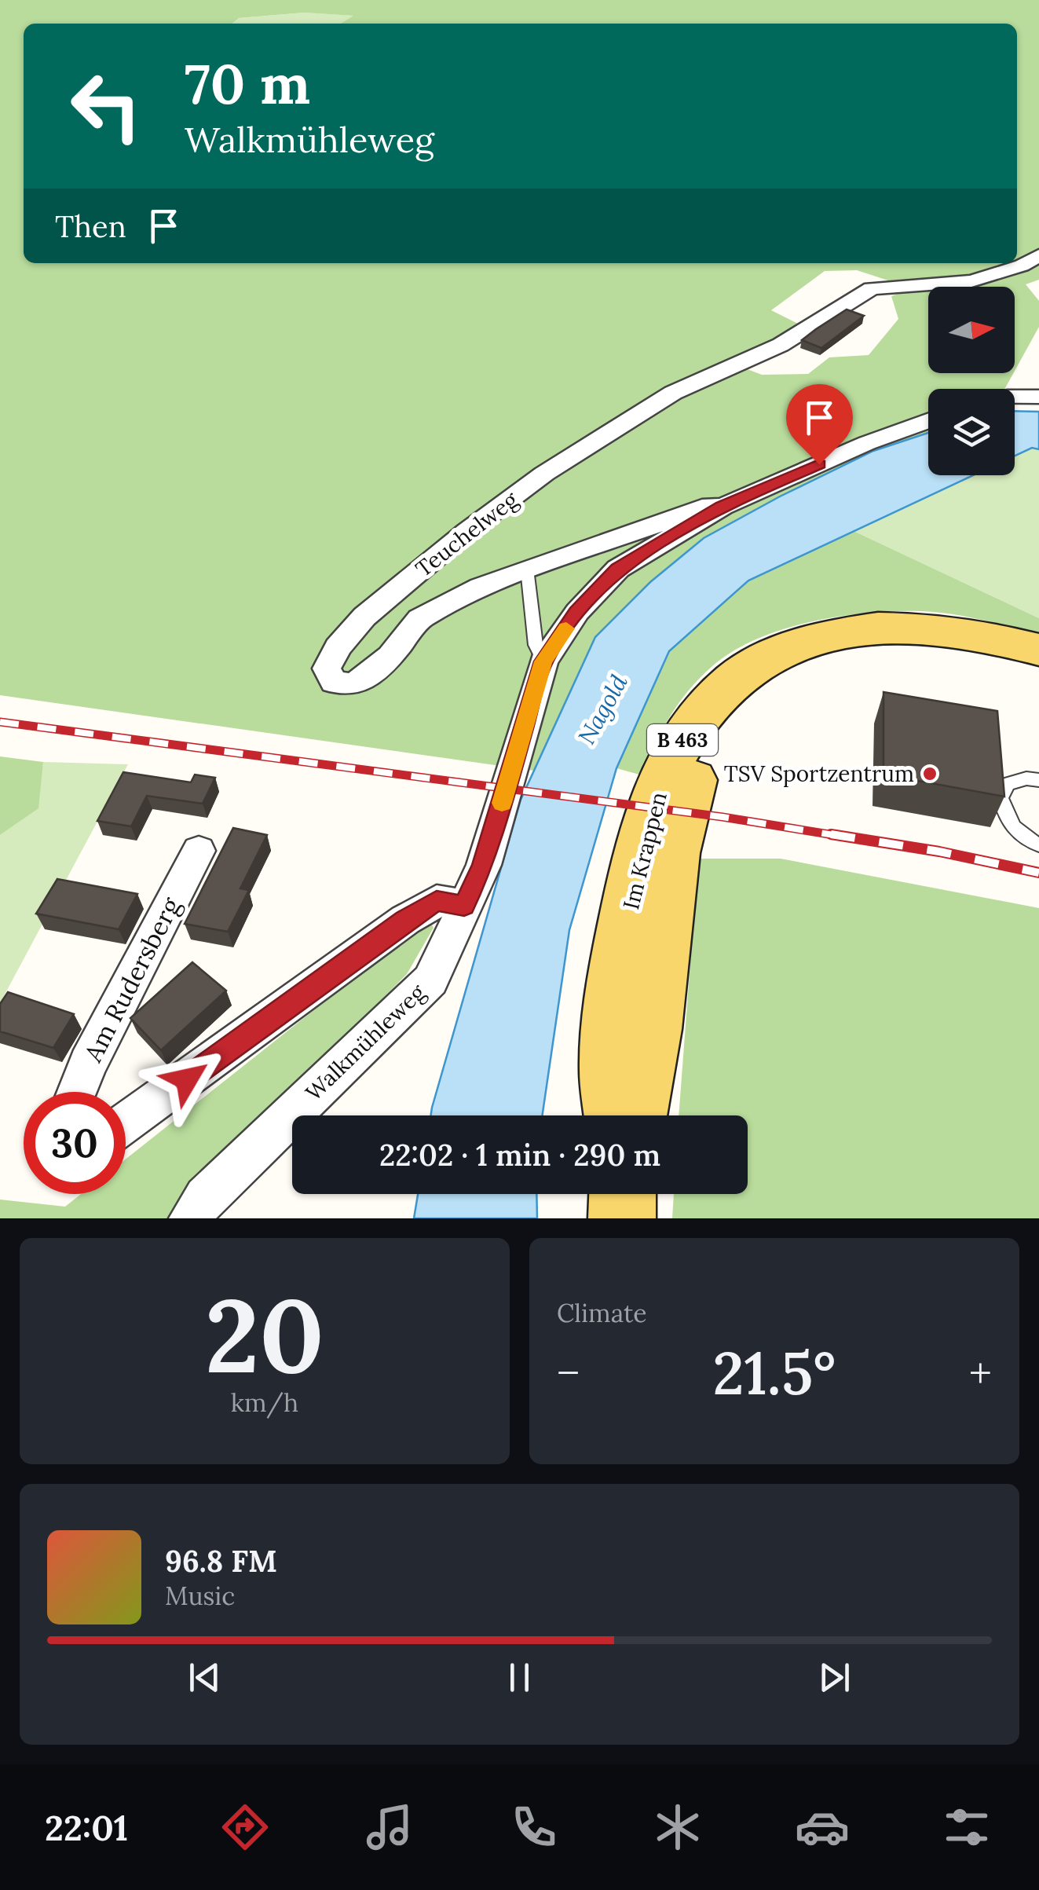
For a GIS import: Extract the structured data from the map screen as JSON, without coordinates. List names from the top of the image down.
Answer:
{
  "streets": {
    "main road": ["B 463", "Im Krappen"],
    "street": ["Teuchelweg", "Am Rudersberg", "Walkmühleweg"]
  },
  "crossings": [
    ["Teuchelweg", "Walkmühleweg"]
  ],
  "water": ["Nagold"],
  "places": ["TSV Sportzentrum"],
  "north": "right",
  "page": {
    "turn": ["70 m", "Walkmühleweg"],
    "then": "Then",
    "limit": "30",
    "trip": "22:02 · 1 min · 290 m",
    "tile": [
      ["20", "km/h"],
      "Climate"
    ],
    "heat": ["−", "21.5°", "+"],
    "song": ["96.8 FM", "Music"],
    "tabs": "22:01"
  }
}
